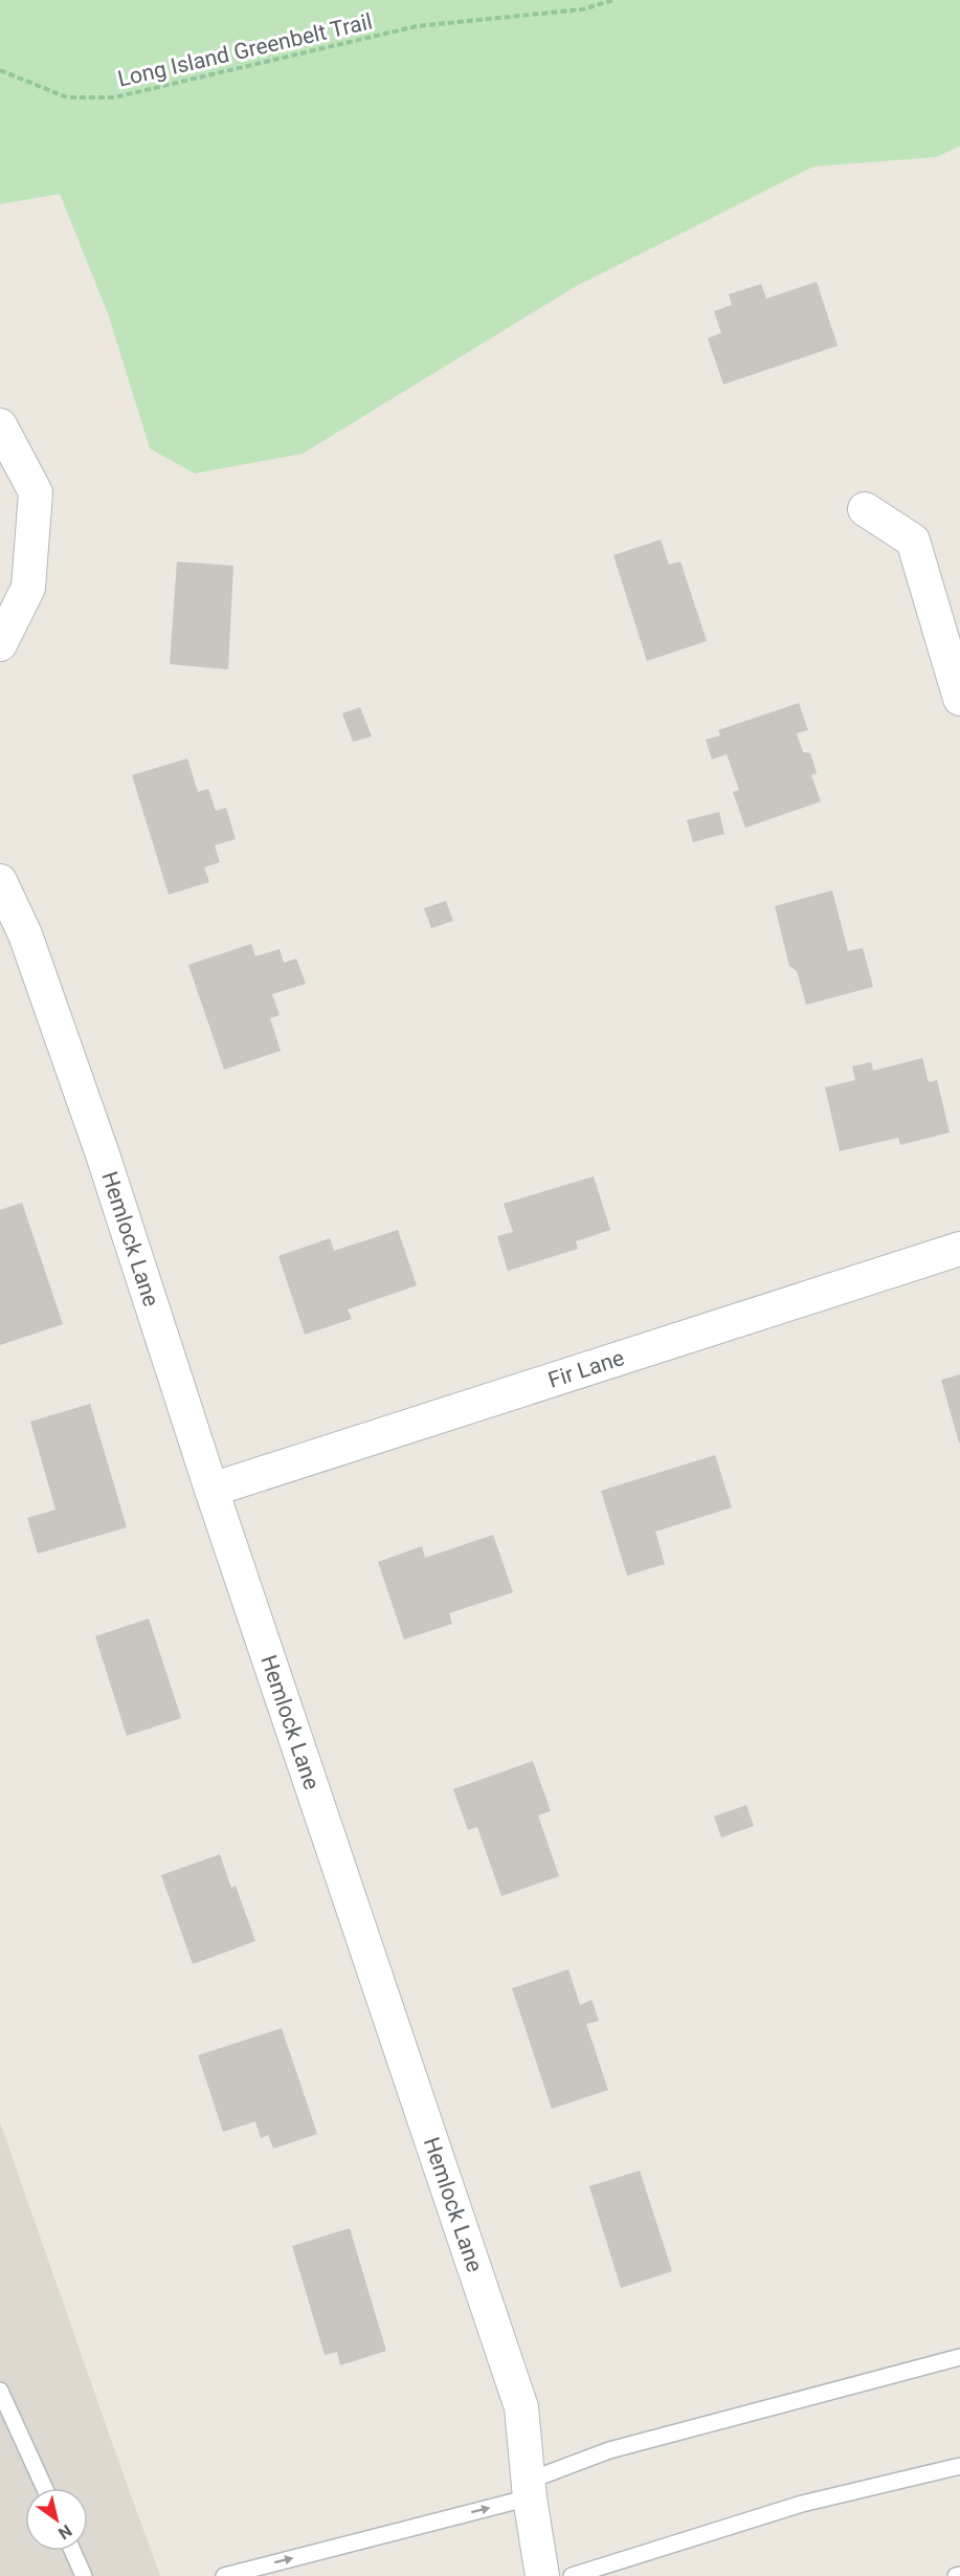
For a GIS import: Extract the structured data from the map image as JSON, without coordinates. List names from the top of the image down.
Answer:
{
  "streets": {
    "street": ["Hemlock Lane", "Fir Lane"],
    "path": ["Long Island Greenbelt Trail"]
  },
  "crossings": [
    ["Hemlock Lane", "Fir Lane"]
  ],
  "north": "bottom right"
}
